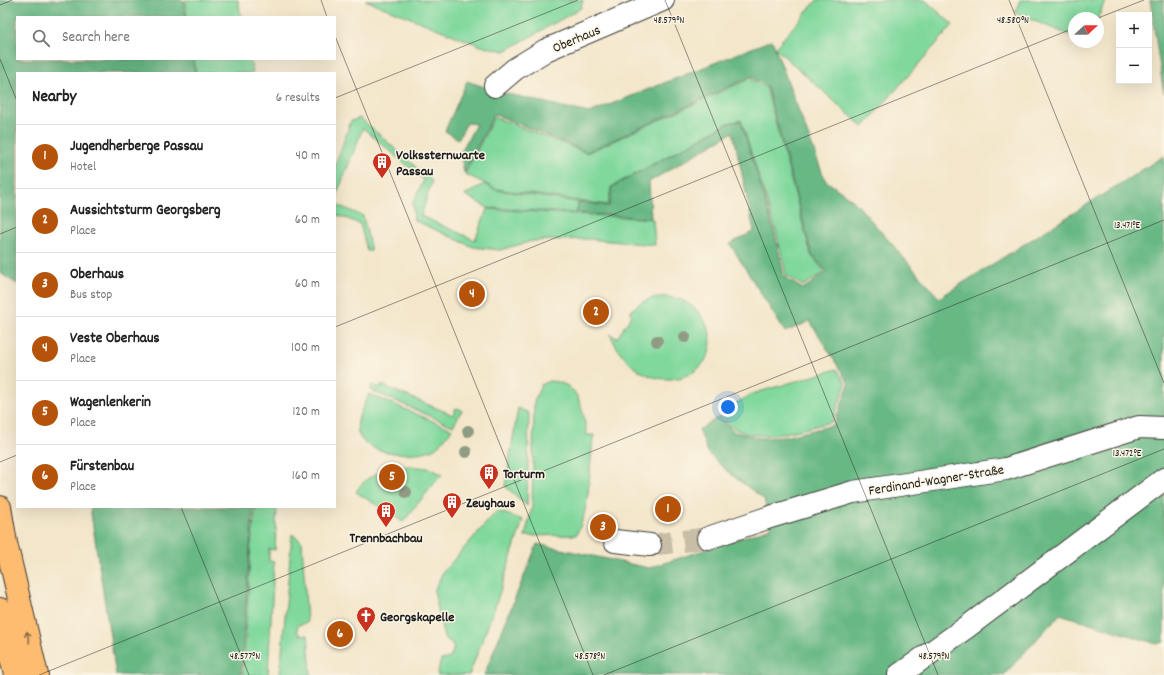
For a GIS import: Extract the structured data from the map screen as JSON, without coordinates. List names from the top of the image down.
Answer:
{
  "streets": {
    "street": ["Oberhaus", "Ferdinand-Wagner-Straße"]
  },
  "places": {
    "building": [
      "Volkssternwarte Passau",
      "Torturm",
      "Zeughaus",
      "Trennbachbau"
    ],
    "church": ["Georgskapelle"]
  },
  "north": "right",
  "page": {
    "map_buttons": ["+", "−"],
    "search": "Search here",
    "heading": ["Nearby", "6 results"],
    "list": [
      {
        "mark": "1",
        "name": "Jugendherberge Passau",
        "note": "Hotel",
        "value": "40 m"
      },
      {
        "mark": "2",
        "name": "Aussichtsturm Georgsberg",
        "note": "Place",
        "value": "60 m"
      },
      {
        "mark": "3",
        "name": "Oberhaus",
        "note": "Bus stop",
        "value": "60 m"
      },
      {
        "mark": "4",
        "name": "Veste Oberhaus",
        "note": "Place",
        "value": "100 m"
      },
      {
        "mark": "5",
        "name": "Wagenlenkerin",
        "note": "Place",
        "value": "120 m"
      },
      {
        "mark": "6",
        "name": "Fürstenbau",
        "note": "Place",
        "value": "160 m"
      }
    ],
    "pins": [
      "4",
      "2",
      "5",
      "1",
      "3",
      "6"
    ]
  },
  "coordinates": [
    "48.579°N",
    "48.580°N",
    "13.471°E",
    "13.472°E",
    "48.577°N",
    "48.578°N"
  ]
}
